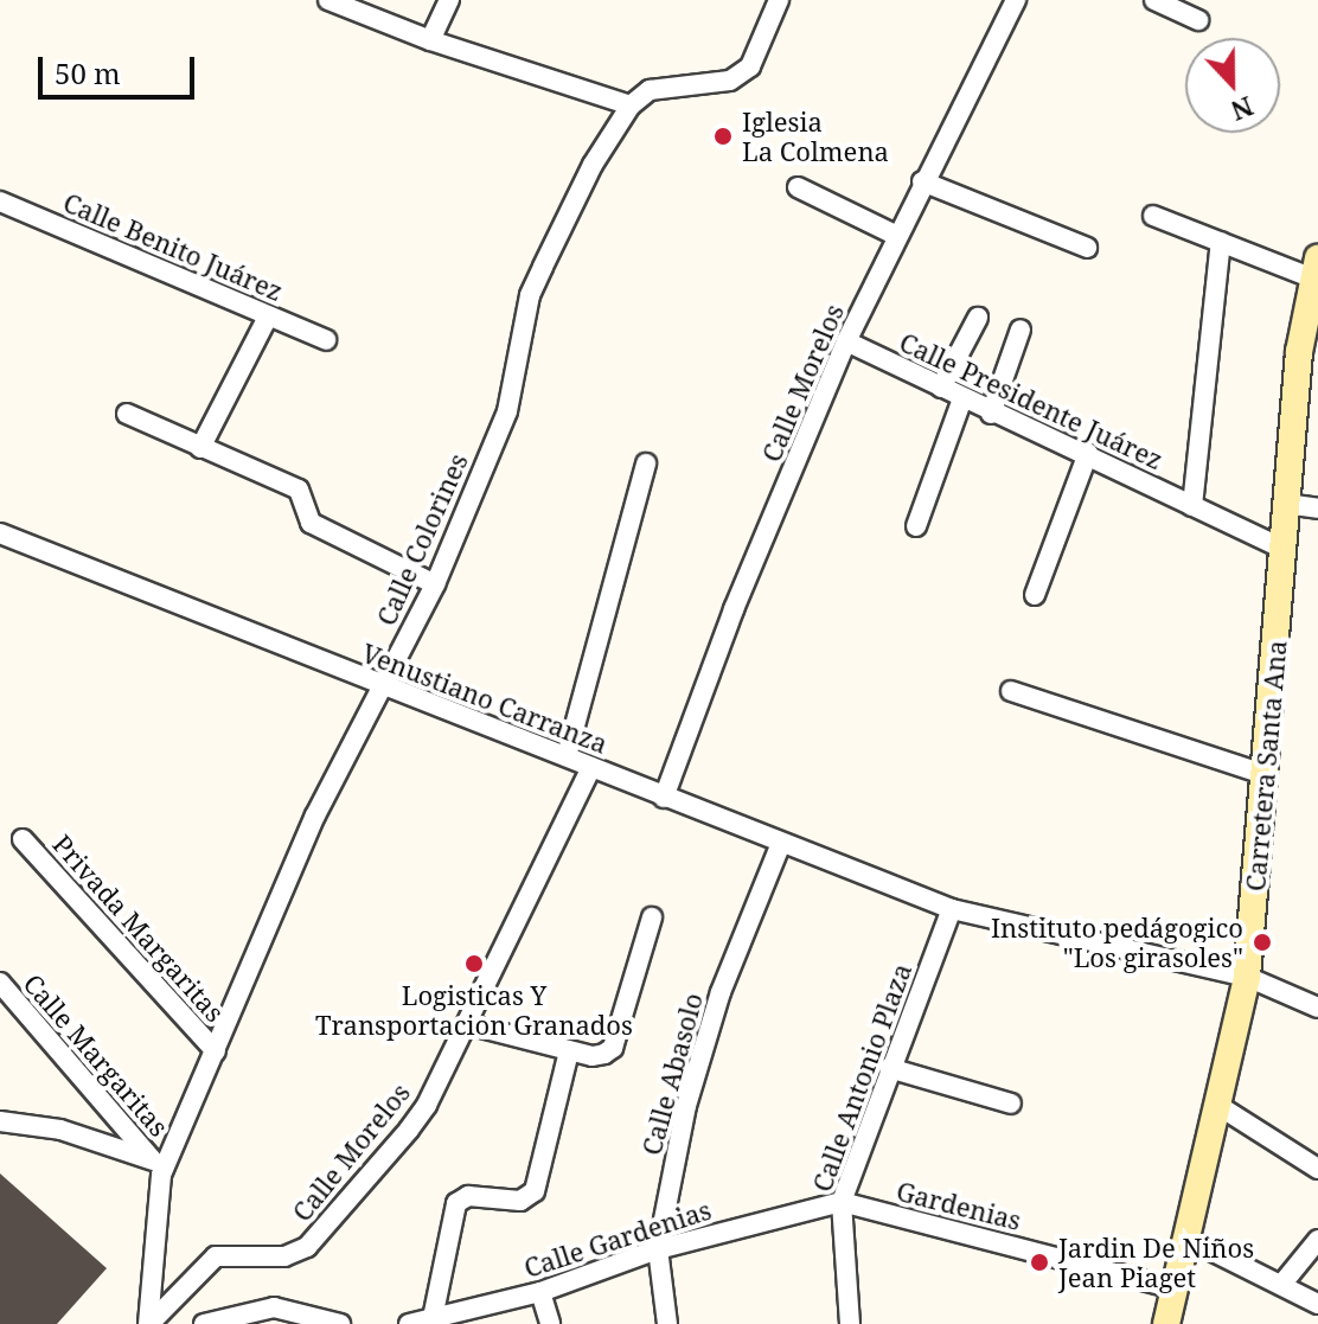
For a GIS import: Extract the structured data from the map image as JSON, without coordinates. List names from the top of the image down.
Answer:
{
  "streets": {
    "main road": ["Carretera Santa Ana"],
    "street": [
      "Calle Benito Juárez",
      "Calle Morelos",
      "Calle Presidente Juárez",
      "Calle Colorines",
      "Venustiano Carranza",
      "Privada Margaritas",
      "Calle Margaritas",
      "Calle Abasolo",
      "Calle Antonio Plaza",
      "Gardenias",
      "Calle Gardenias"
    ]
  },
  "crossings": [
    ["Calle Morelos", "Calle Presidente Juárez"],
    ["Calle Morelos", "Calle Colorines"],
    ["Calle Morelos", "Venustiano Carranza"],
    ["Calle Presidente Juárez", "Carretera Santa Ana"],
    ["Calle Colorines", "Venustiano Carranza"],
    ["Calle Colorines", "Privada Margaritas"],
    ["Calle Colorines", "Calle Margaritas"],
    ["Venustiano Carranza", "Carretera Santa Ana"],
    ["Venustiano Carranza", "Calle Abasolo"],
    ["Venustiano Carranza", "Calle Antonio Plaza"],
    ["Carretera Santa Ana", "Gardenias"],
    ["Calle Abasolo", "Calle Gardenias"],
    ["Calle Antonio Plaza", "Gardenias"],
    ["Calle Antonio Plaza", "Calle Gardenias"],
    ["Gardenias", "Calle Gardenias"]
  ],
  "places": [
    "Iglesia La Colmena",
    "Instituto pedágogico \"Los girasoles\"",
    "Logisticas Y Transportacion Granados",
    "Jardin De Niños Jean Piaget"
  ],
  "scale_bar": "50 m",
  "north": "bottom"
}
